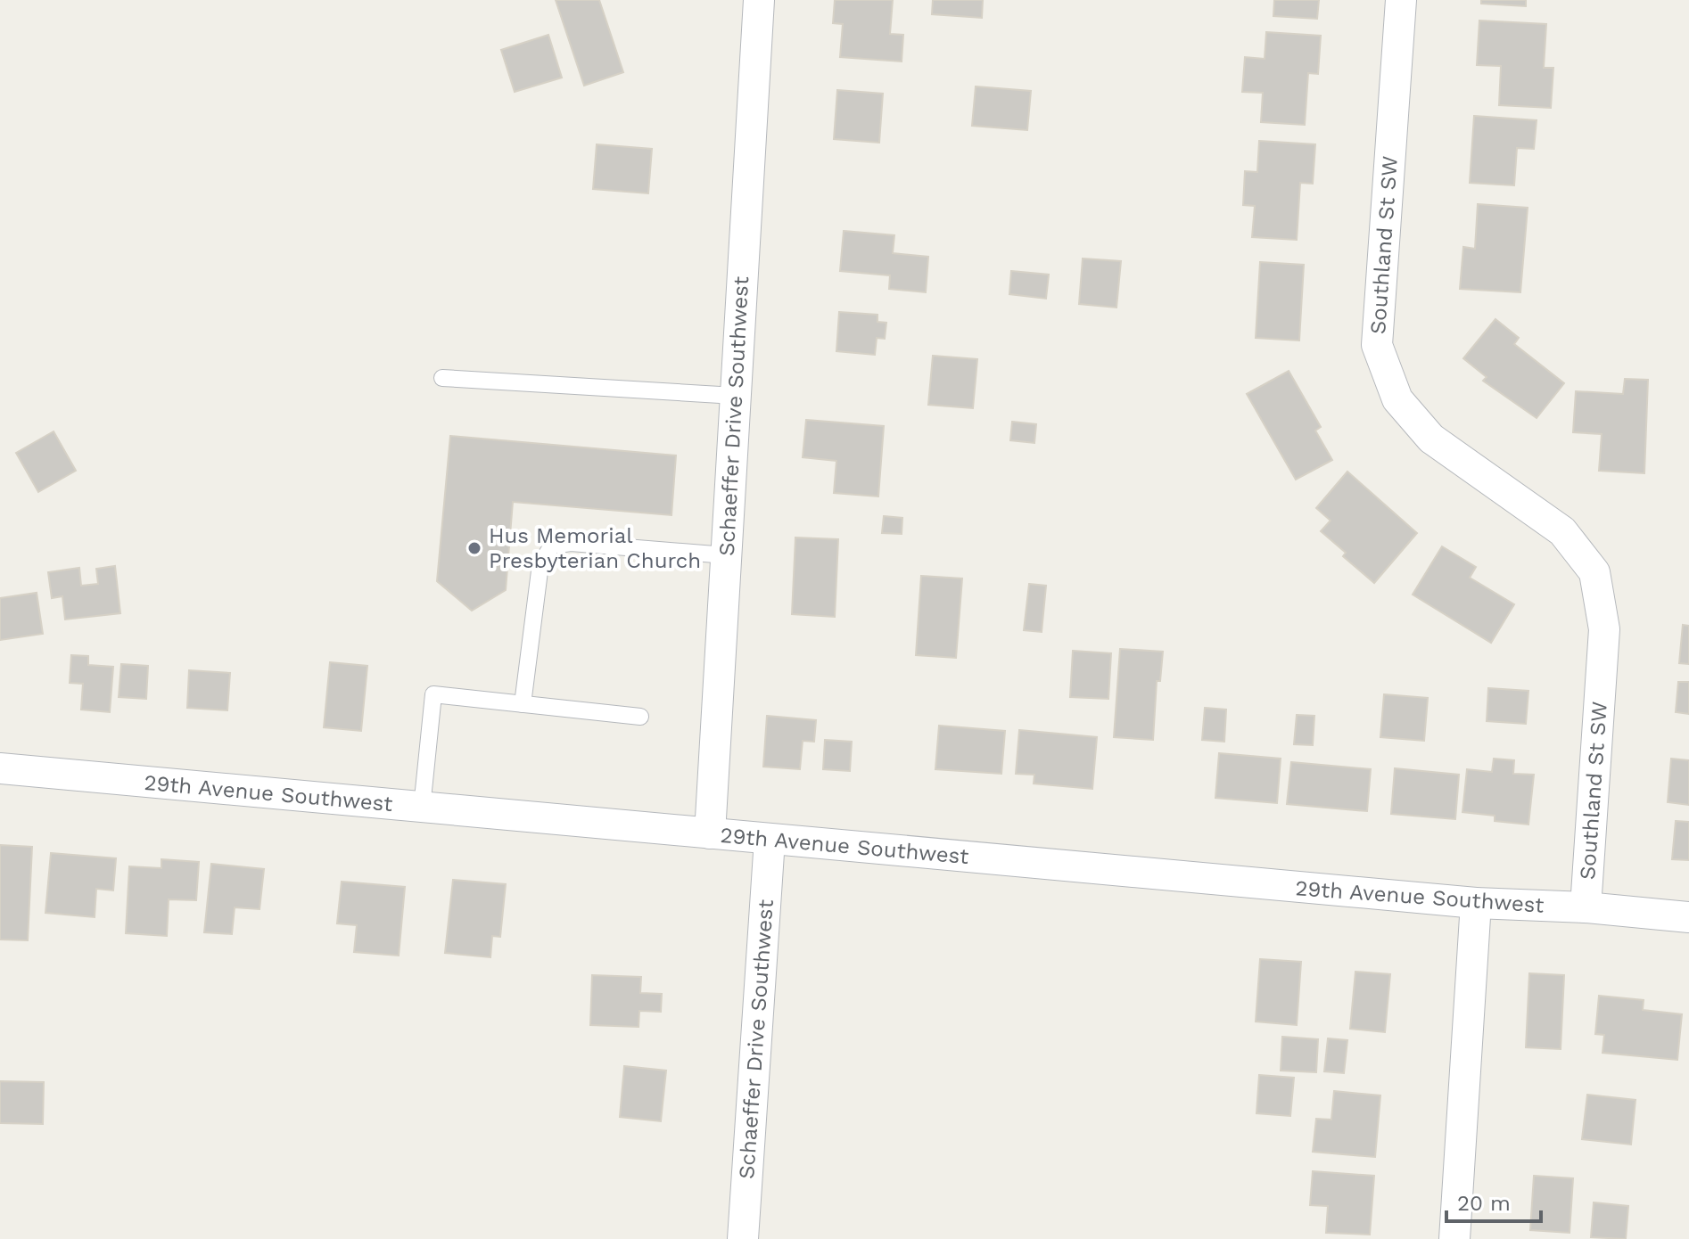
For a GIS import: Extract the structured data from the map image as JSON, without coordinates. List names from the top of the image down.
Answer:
{
  "streets": {
    "street": ["Southland St SW", "Schaeffer Drive Southwest", "29th Avenue Southwest"]
  },
  "crossings": [
    ["Southland St SW", "29th Avenue Southwest"],
    ["Schaeffer Drive Southwest", "29th Avenue Southwest"]
  ],
  "places": ["Hus Memorial Presbyterian Church"],
  "scale_bar": "20 m"
}
